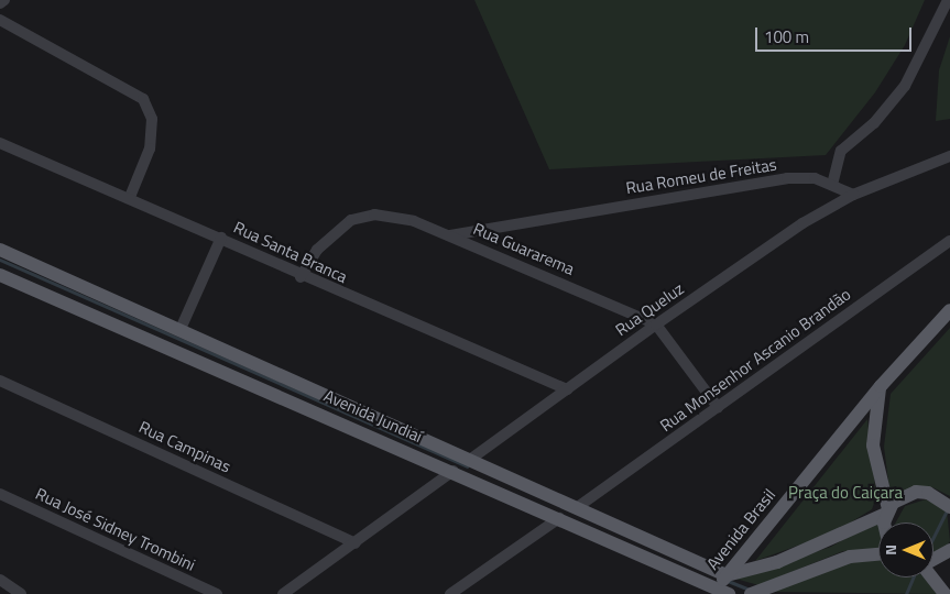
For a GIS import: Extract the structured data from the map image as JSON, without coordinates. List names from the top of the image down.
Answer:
{
  "streets": {
    "main road": ["Avenida Jundiaí", "Avenida Brasil"],
    "street": [
      "Rua Romeu de Freitas",
      "Rua Guararema",
      "Rua Santa Branca",
      "Rua Queluz",
      "Rua Monsenhor Ascanio Brandão",
      "Rua Campinas",
      "Rua José Sidney Trombini"
    ]
  },
  "crossings": [
    ["Rua Romeu de Freitas", "Rua Guararema"],
    ["Rua Romeu de Freitas", "Rua Queluz"],
    ["Rua Guararema", "Rua Santa Branca"],
    ["Rua Guararema", "Rua Queluz"],
    ["Rua Guararema", "Rua Monsenhor Ascanio Brandão"],
    ["Rua Santa Branca", "Rua Queluz"],
    ["Rua Queluz", "Avenida Jundiaí"],
    ["Rua Monsenhor Ascanio Brandão", "Avenida Jundiaí"],
    ["Avenida Jundiaí", "Avenida Brasil"]
  ],
  "parks": ["Praça do Caiçara"],
  "scale_bar": "100 m",
  "north": "left"
}
